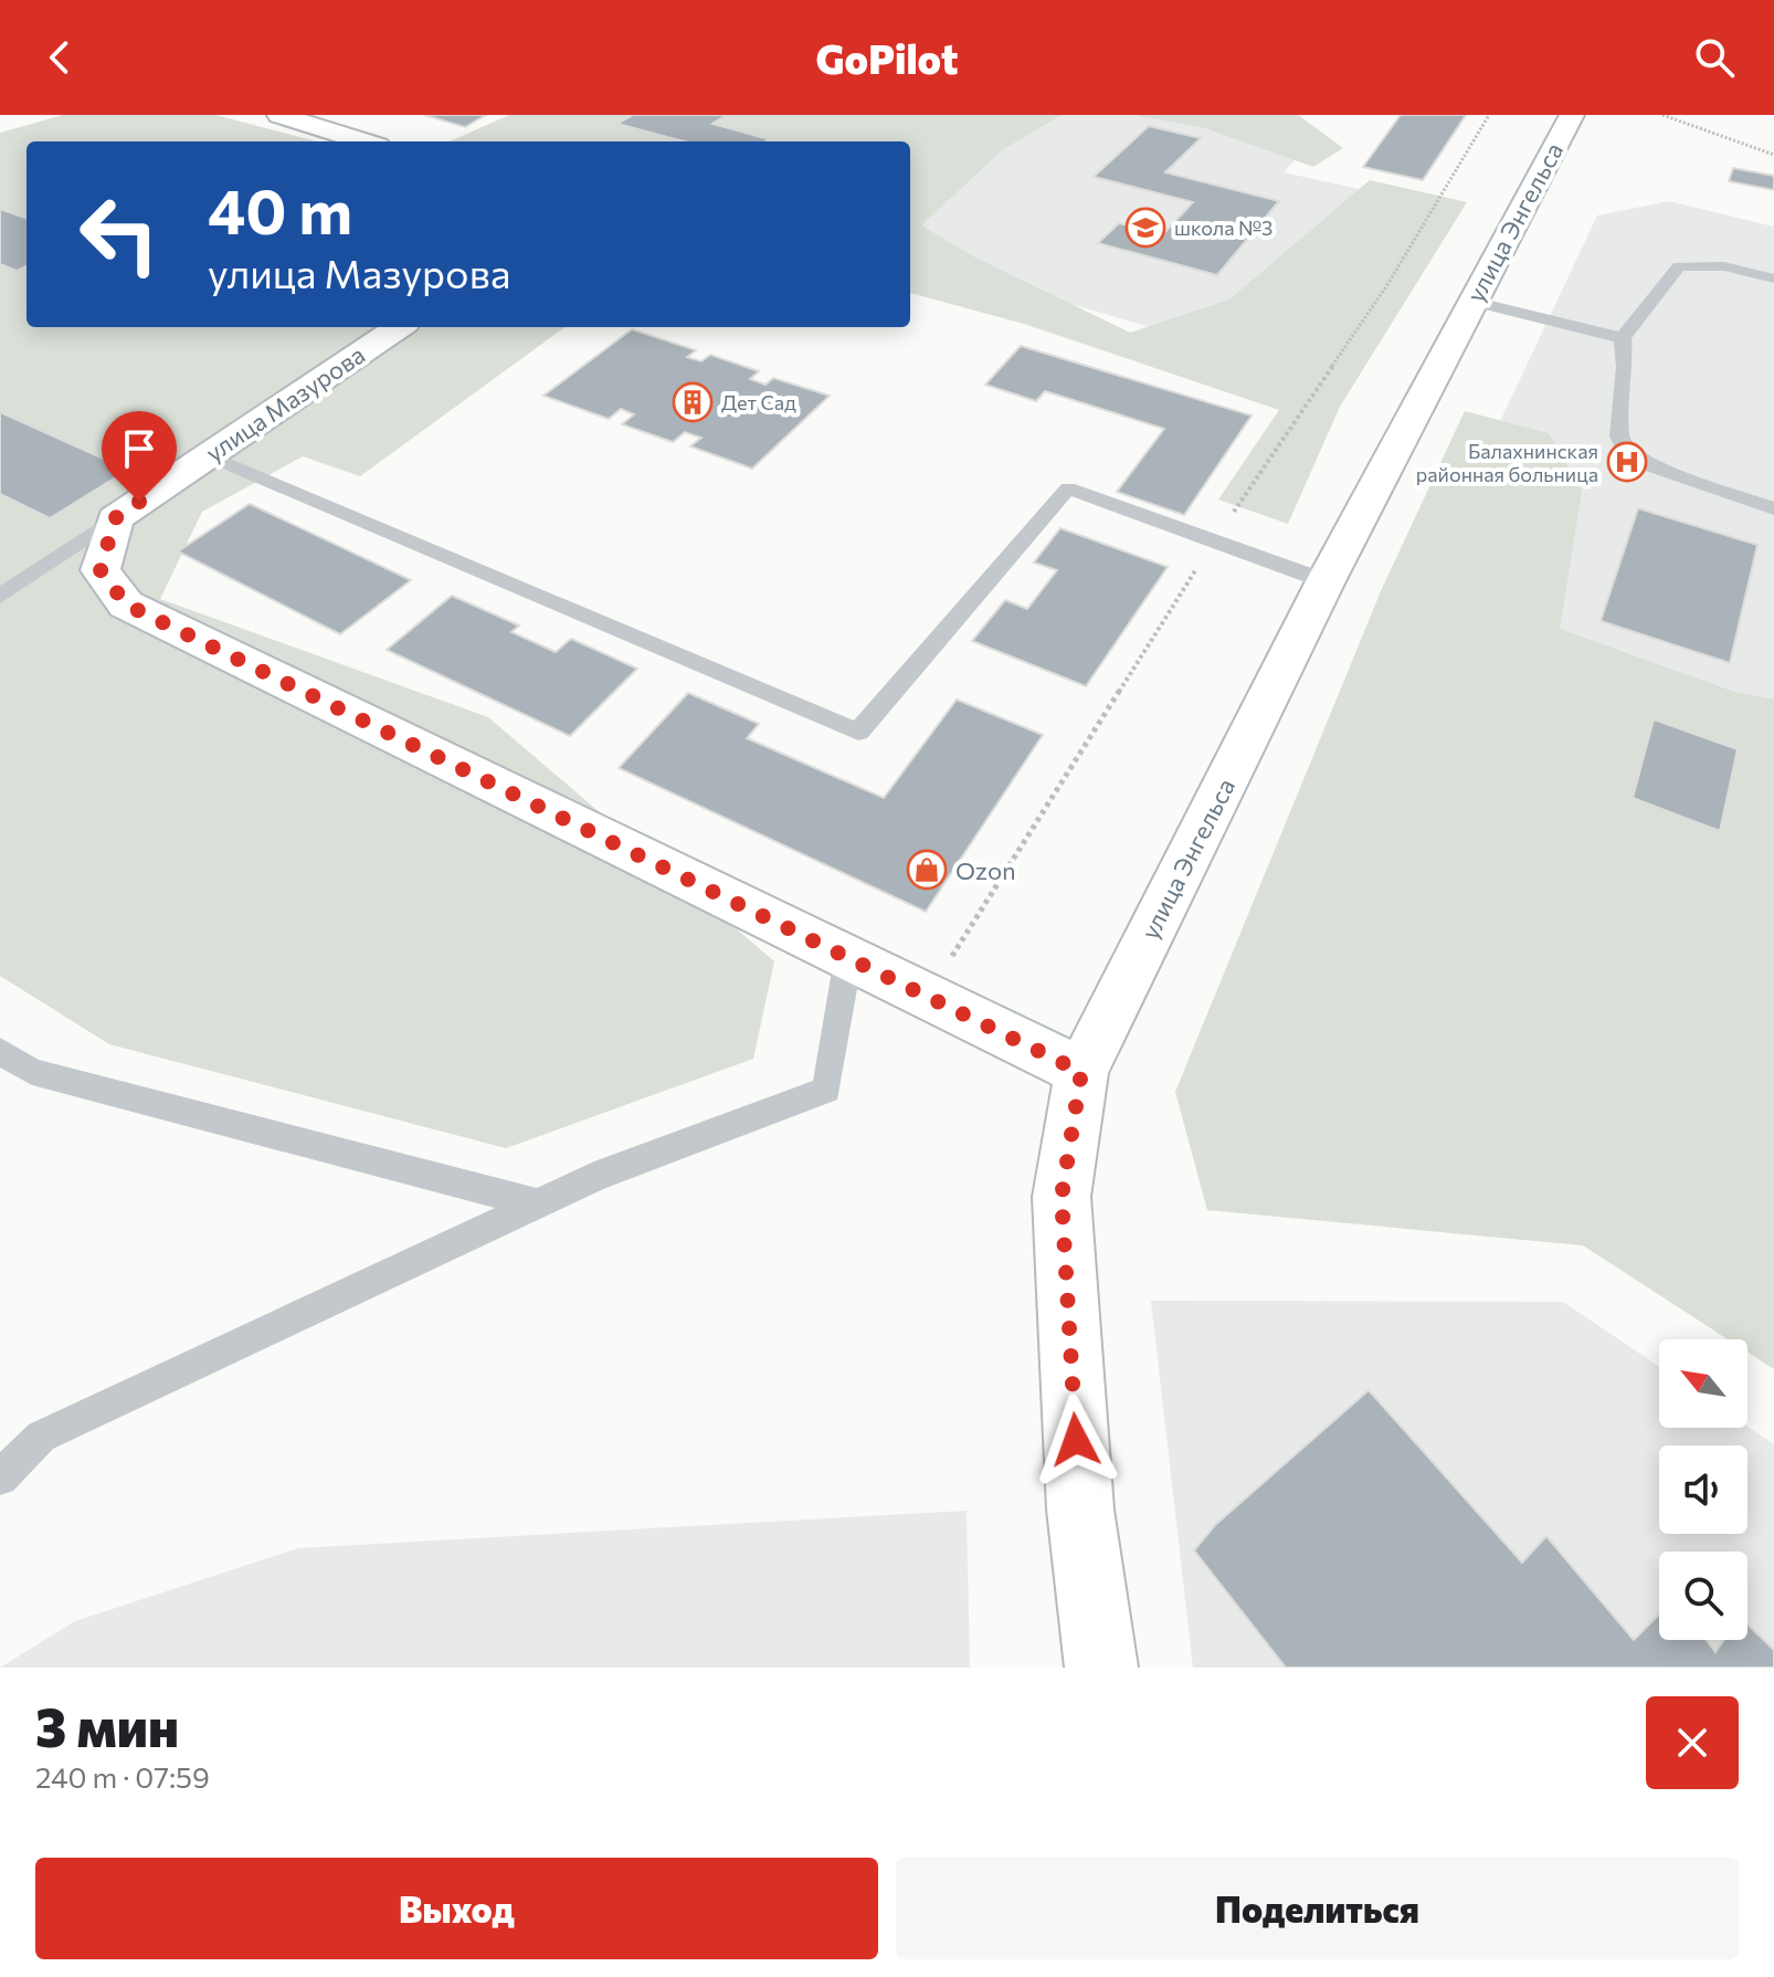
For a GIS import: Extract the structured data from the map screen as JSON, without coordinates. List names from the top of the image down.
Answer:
{
  "streets": {
    "street": ["улица Энгельса", "улица Мазурова"]
  },
  "places": {
    "school or university": ["школа №3"],
    "building": ["Дет Сад"],
    "hospital": ["Балахнинская районная больница"],
    "shop": ["Ozon"]
  },
  "north": "top left",
  "page": {
    "header": "GoPilot",
    "turn": ["40 m", "улица Мазурова"],
    "heading": ["3 мин", "240 m · 07:59"],
    "buttons": ["Выход", "Поделиться"]
  }
}
